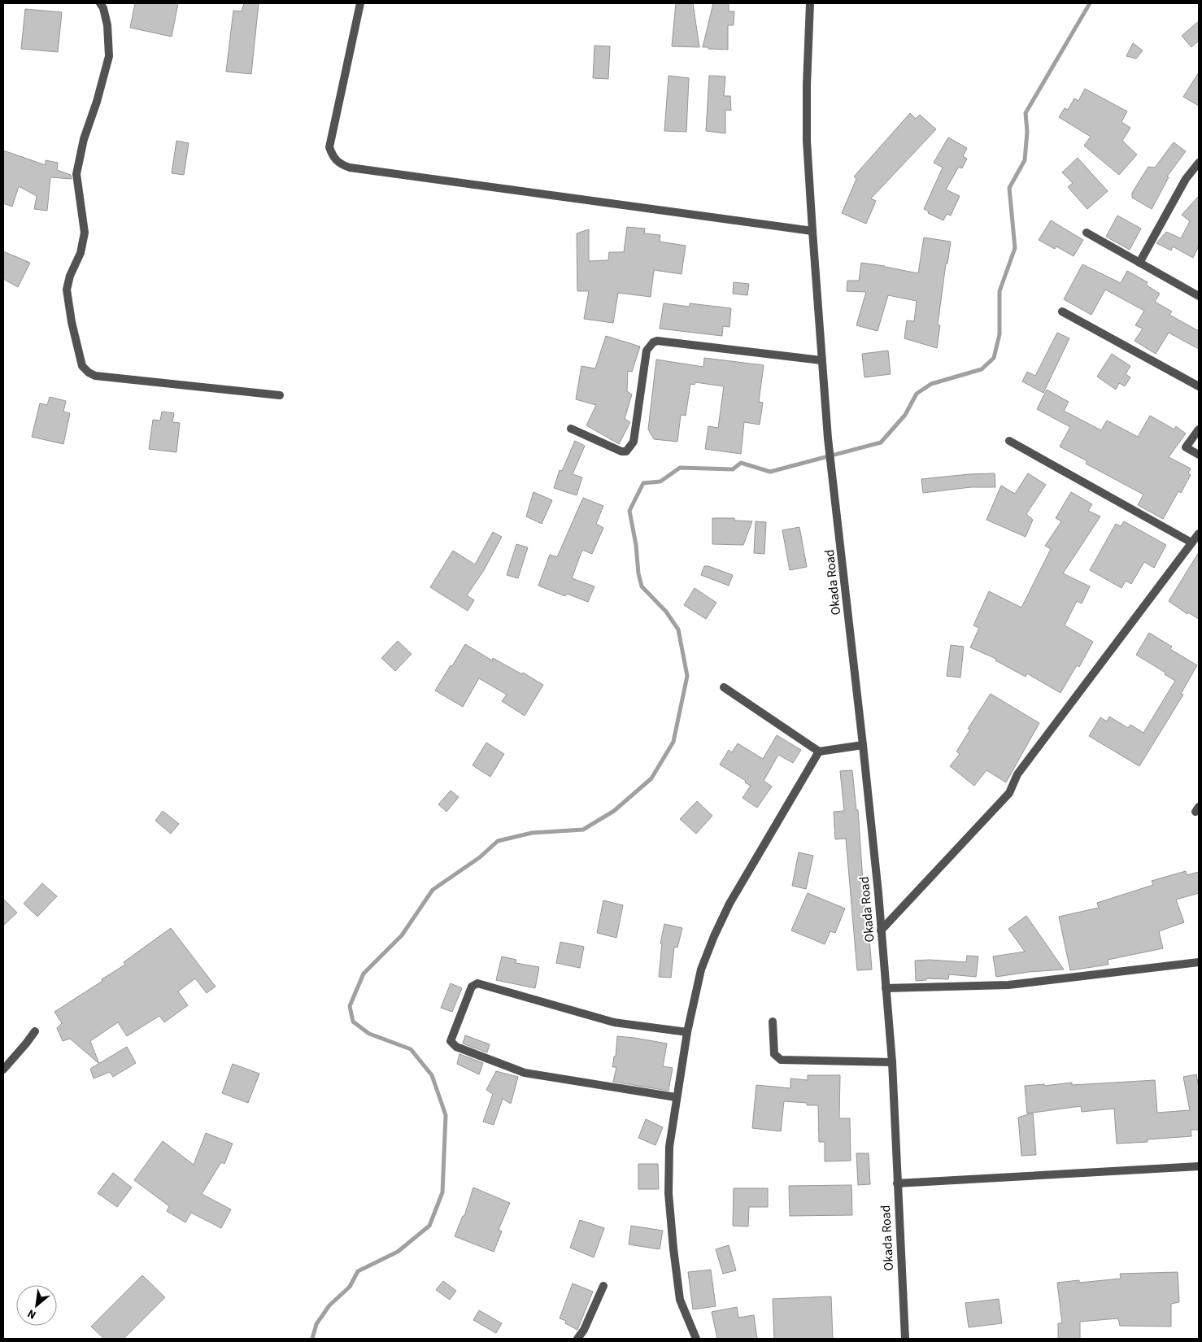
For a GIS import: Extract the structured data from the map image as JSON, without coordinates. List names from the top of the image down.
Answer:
{
  "streets": {
    "street": ["Okada Road"]
  },
  "north": "bottom left"
}
